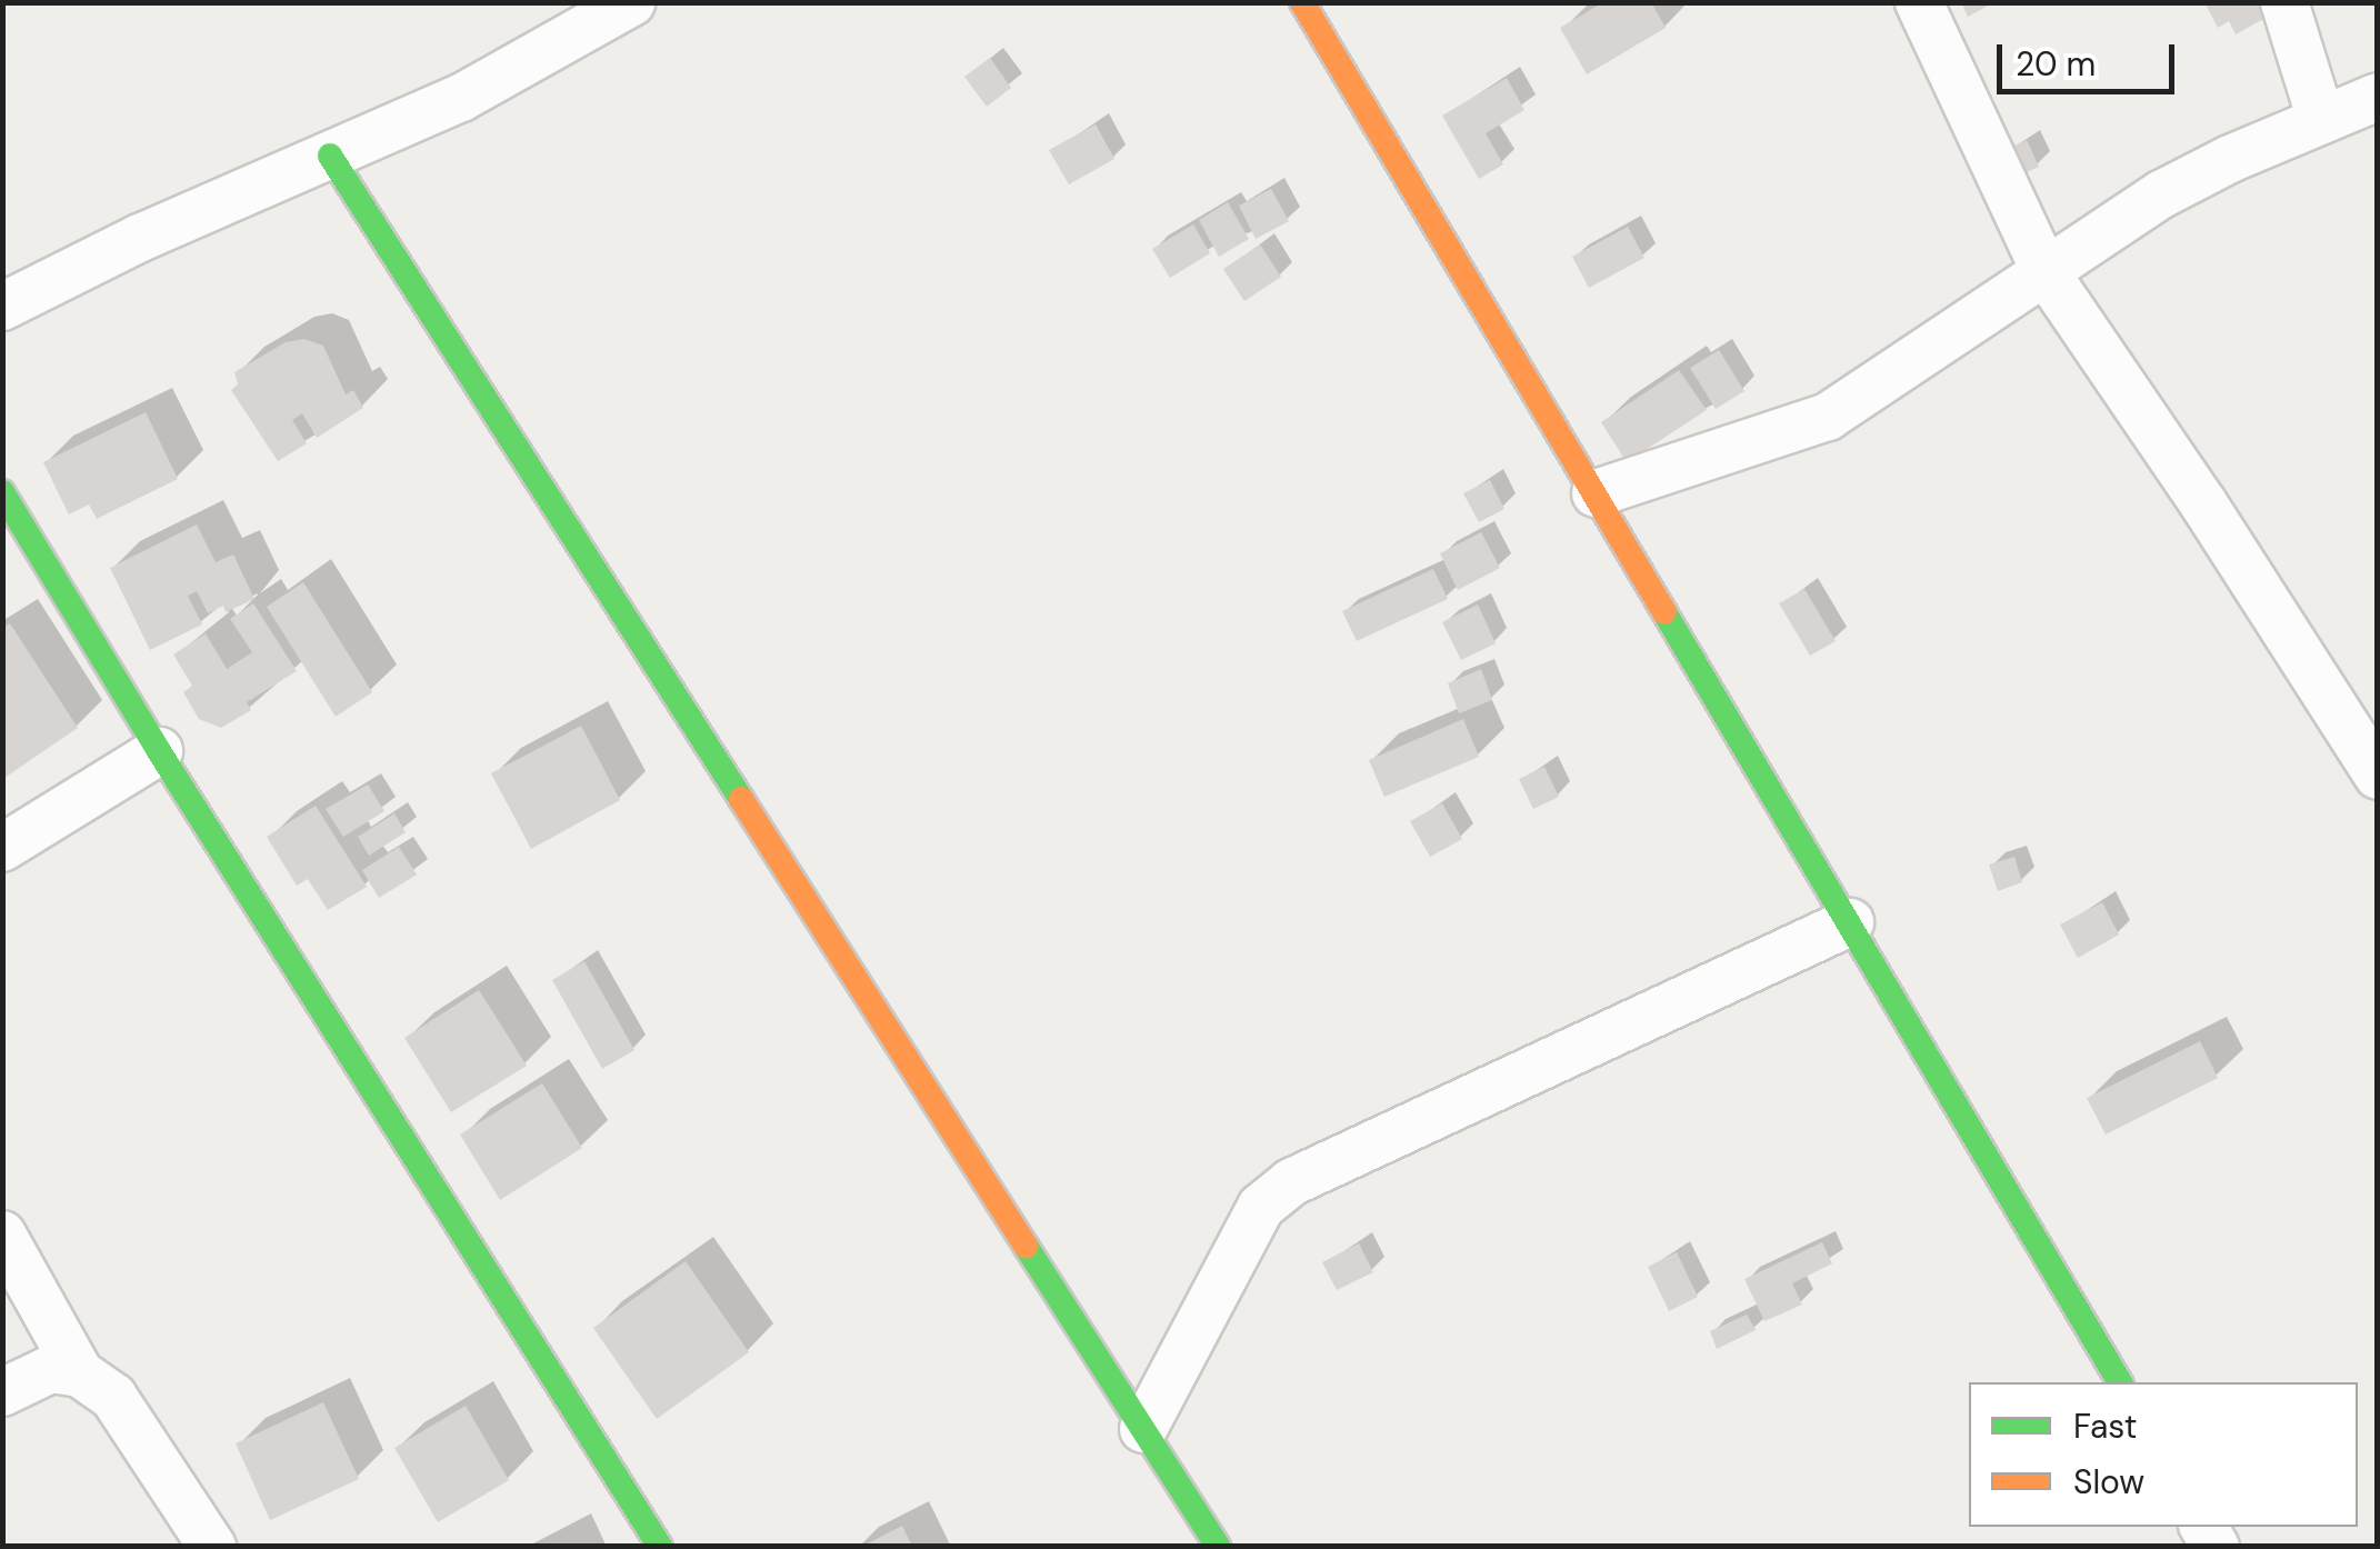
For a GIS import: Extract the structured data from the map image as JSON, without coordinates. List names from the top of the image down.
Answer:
{
  "legend": ["Fast", "Slow"],
  "scale_bar": "20 m"
}
